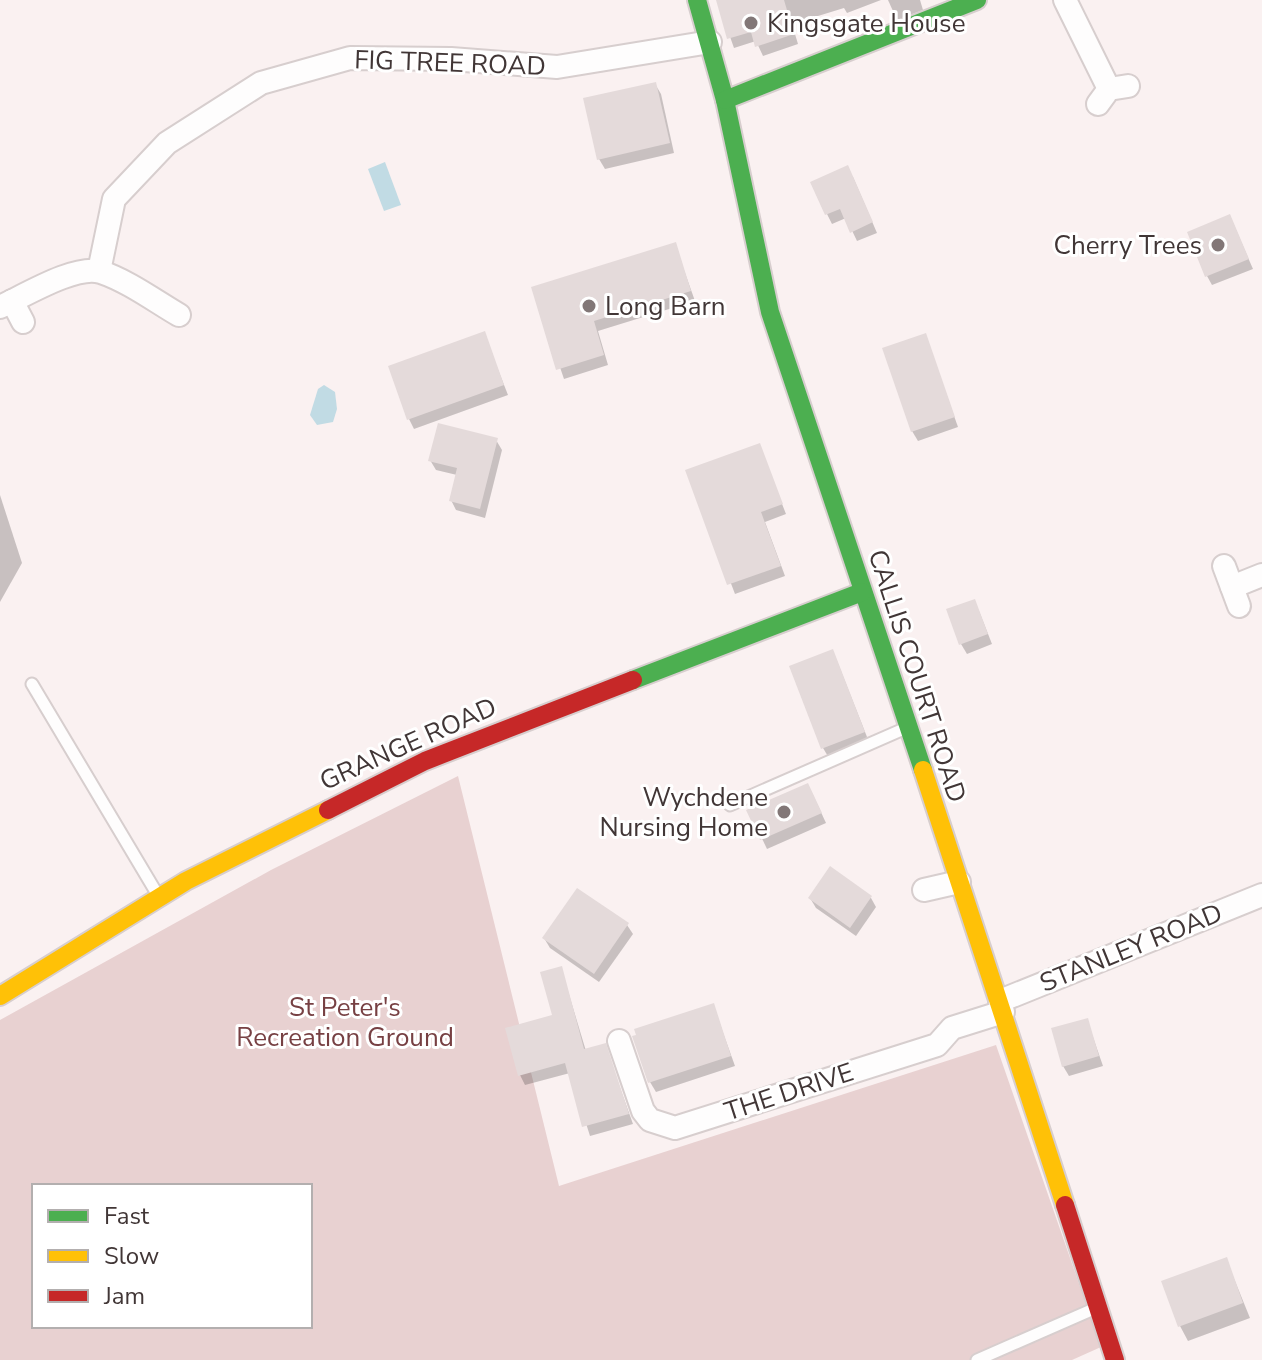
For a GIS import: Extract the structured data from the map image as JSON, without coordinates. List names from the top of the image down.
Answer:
{
  "streets": {
    "street": [
      "FIG TREE ROAD",
      "CALLIS COURT ROAD",
      "GRANGE ROAD",
      "STANLEY ROAD",
      "THE DRIVE"
    ]
  },
  "crossings": [
    ["FIG TREE ROAD", "CALLIS COURT ROAD"],
    ["CALLIS COURT ROAD", "GRANGE ROAD"],
    ["CALLIS COURT ROAD", "STANLEY ROAD"],
    ["CALLIS COURT ROAD", "THE DRIVE"],
    ["STANLEY ROAD", "THE DRIVE"]
  ],
  "parks": ["St Peter's Recreation Ground"],
  "places": [
    "Kingsgate House",
    "Cherry Trees",
    "Long Barn",
    "Wychdene Nursing Home"
  ],
  "legend": ["Fast", "Slow", "Jam"]
}
